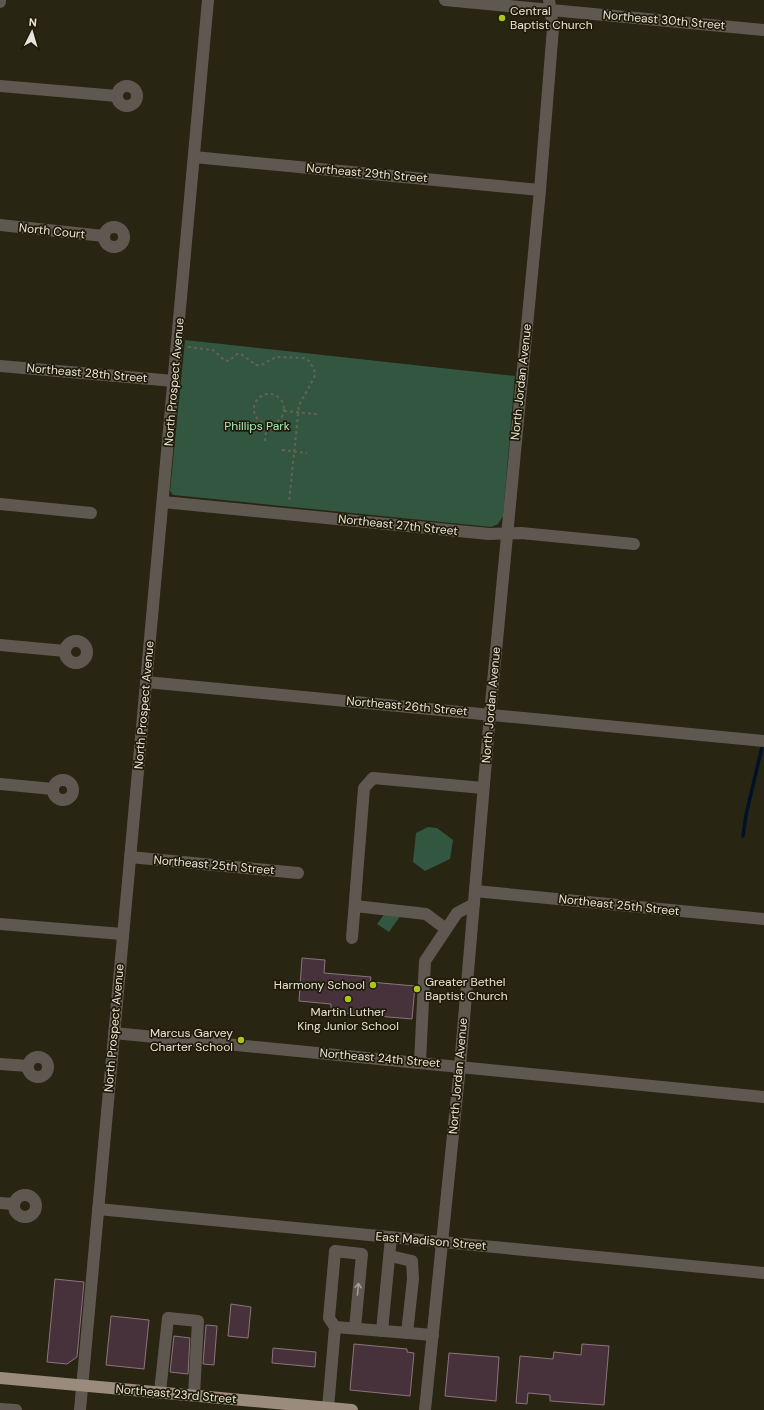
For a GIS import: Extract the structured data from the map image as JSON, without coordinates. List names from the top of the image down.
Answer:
{
  "streets": {
    "main road": ["Northeast 23rd Street"],
    "street": [
      "Northeast 30th Street",
      "Northeast 29th Street",
      "North Court",
      "Northeast 28th Street",
      "North Prospect Avenue",
      "North Jordan Avenue",
      "Northeast 27th Street",
      "Northeast 26th Street",
      "Northeast 25th Street",
      "Northeast 24th Street",
      "East Madison Street"
    ]
  },
  "crossings": [
    ["Northeast 30th Street", "North Jordan Avenue"],
    ["Northeast 29th Street", "North Prospect Avenue"],
    ["Northeast 29th Street", "North Jordan Avenue"],
    ["Northeast 28th Street", "North Prospect Avenue"],
    ["North Prospect Avenue", "Northeast 27th Street"],
    ["North Prospect Avenue", "Northeast 26th Street"],
    ["North Prospect Avenue", "Northeast 25th Street"],
    ["North Prospect Avenue", "Northeast 24th Street"],
    ["North Prospect Avenue", "East Madison Street"],
    ["North Prospect Avenue", "Northeast 23rd Street"],
    ["North Jordan Avenue", "Northeast 27th Street"],
    ["North Jordan Avenue", "Northeast 26th Street"],
    ["North Jordan Avenue", "Northeast 25th Street"],
    ["North Jordan Avenue", "Northeast 24th Street"],
    ["North Jordan Avenue", "East Madison Street"]
  ],
  "parks": ["Phillips Park"],
  "places": [
    "Central Baptist Church",
    "Harmony School",
    "Greater Bethel Baptist Church",
    "Martin Luther King Junior School",
    "Marcus Garvey Charter School"
  ],
  "north": "top"
}
